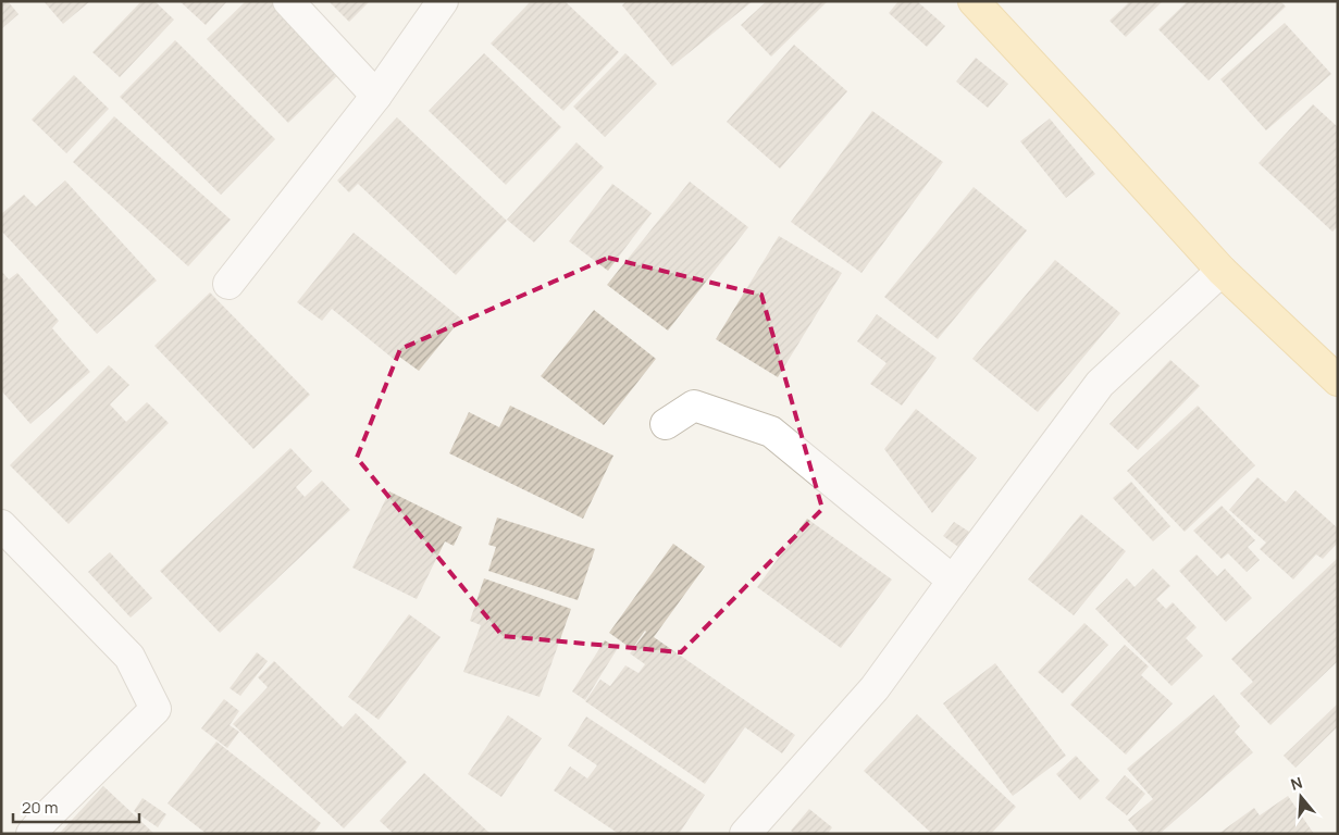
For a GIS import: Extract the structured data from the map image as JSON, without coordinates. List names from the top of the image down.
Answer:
{
  "scale_bar": "20 m",
  "north": "top"
}
